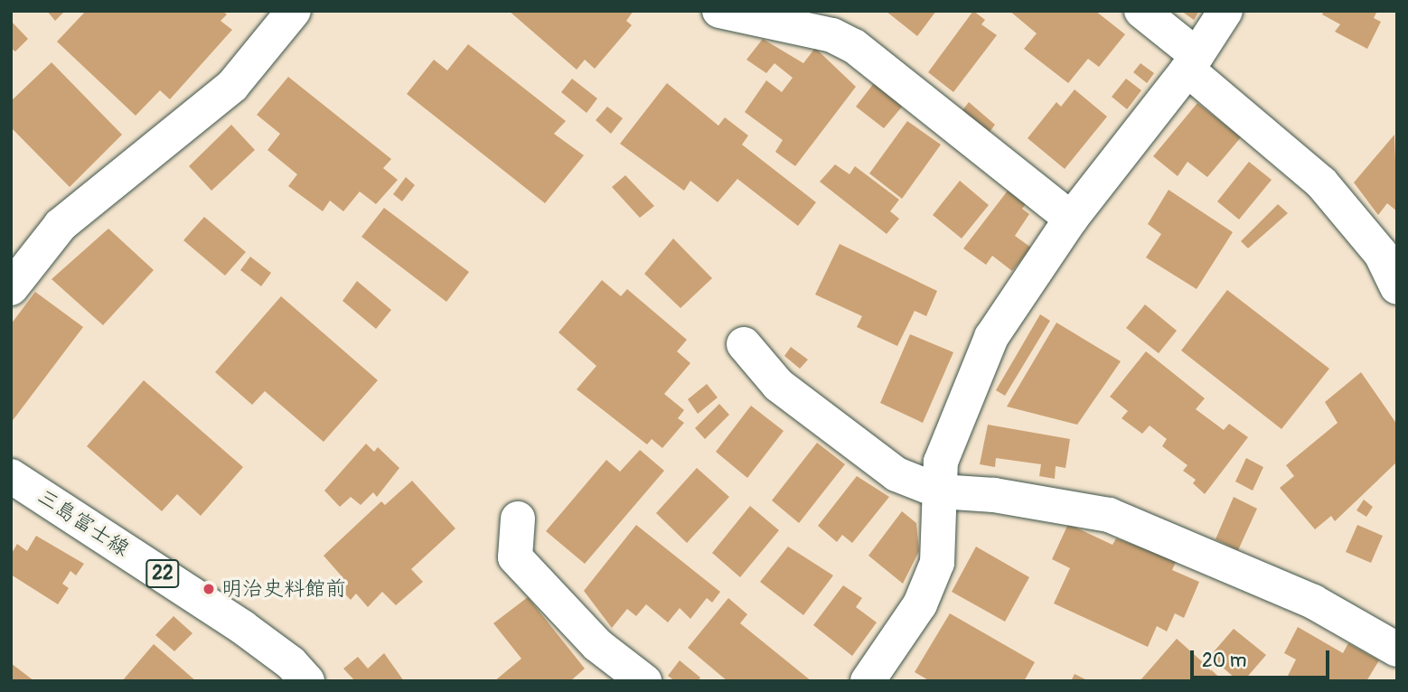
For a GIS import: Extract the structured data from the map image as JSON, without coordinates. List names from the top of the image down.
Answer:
{
  "streets": {
    "street": ["三島富士線", "22"]
  },
  "places": ["明治史料館前"],
  "scale_bar": "20 m"
}
